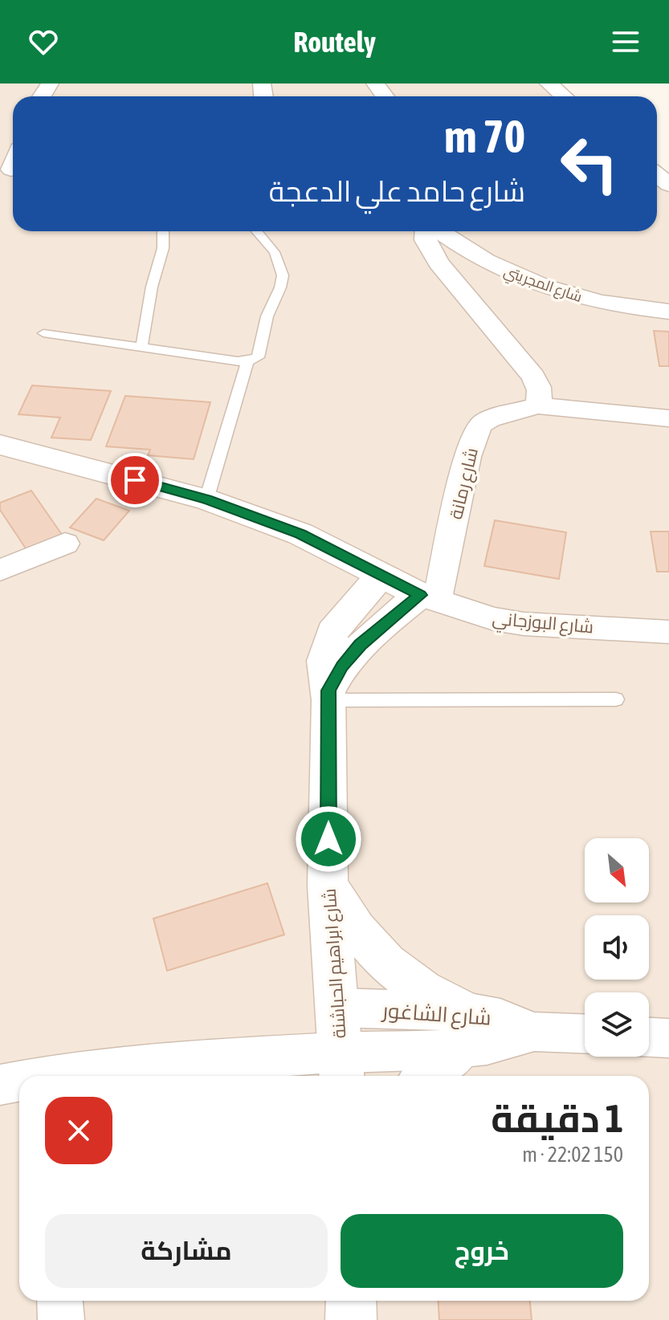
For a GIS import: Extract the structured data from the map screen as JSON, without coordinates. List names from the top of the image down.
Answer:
{
  "streets": {
    "street": [
      "شارع المجريتي",
      "شارع رمانة",
      "شارع البوزجاني",
      "شارع ابراهيم الحباشنة",
      "شارع الشاغور"
    ]
  },
  "crossings": [
    ["شارع رمانة", "شارع البوزجاني"],
    ["شارع ابراهيم الحباشنة", "شارع الشاغور"]
  ],
  "north": "bottom right",
  "page": {
    "header": "Routely",
    "turn": ["70 m", "شارع حامد علي الدعجة"],
    "heading": ["1 دقيقة", "150 m · 22:02"],
    "buttons": ["خروج", "مشاركة"]
  }
}
